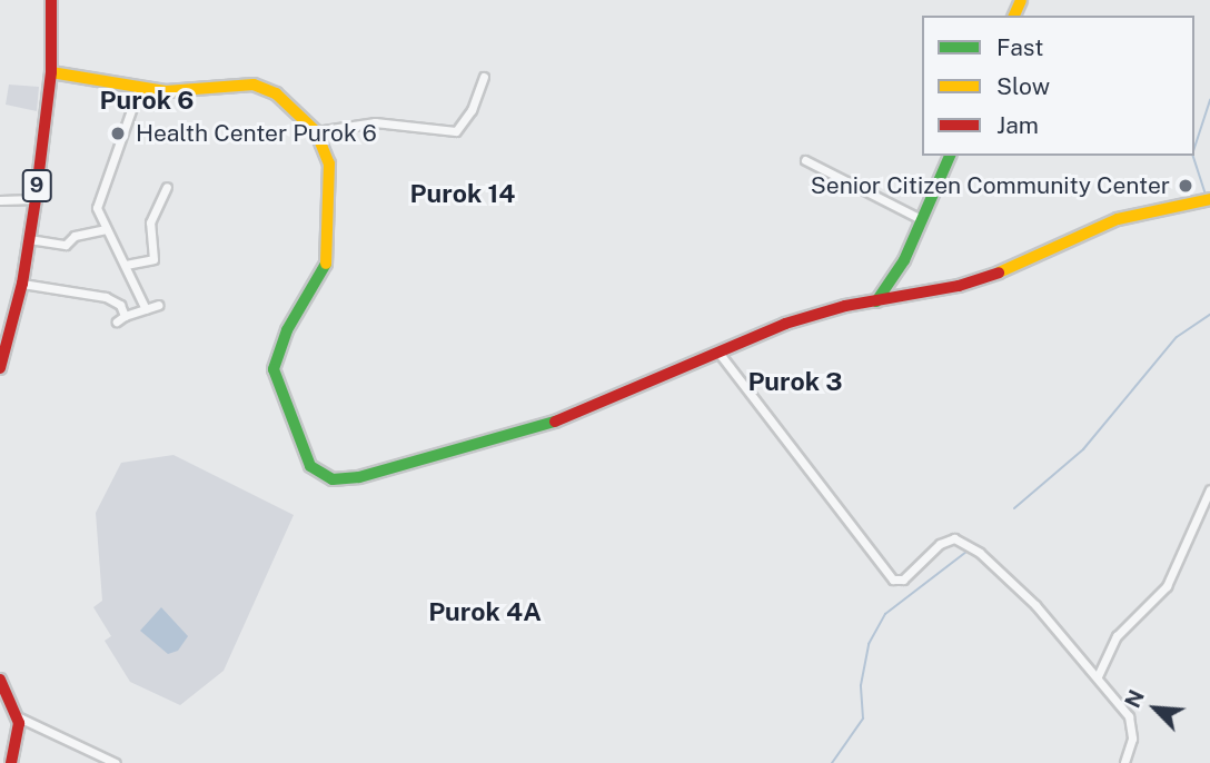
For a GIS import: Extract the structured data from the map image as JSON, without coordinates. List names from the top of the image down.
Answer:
{
  "streets": {
    "main road": ["9"]
  },
  "districts": [
    "Purok 6",
    "Purok 14",
    "Purok 3",
    "Purok 4A"
  ],
  "places": ["Health Center Purok 6", "Senior Citizen Community Center"],
  "legend": ["Fast", "Slow", "Jam"],
  "north": "top left"
}
